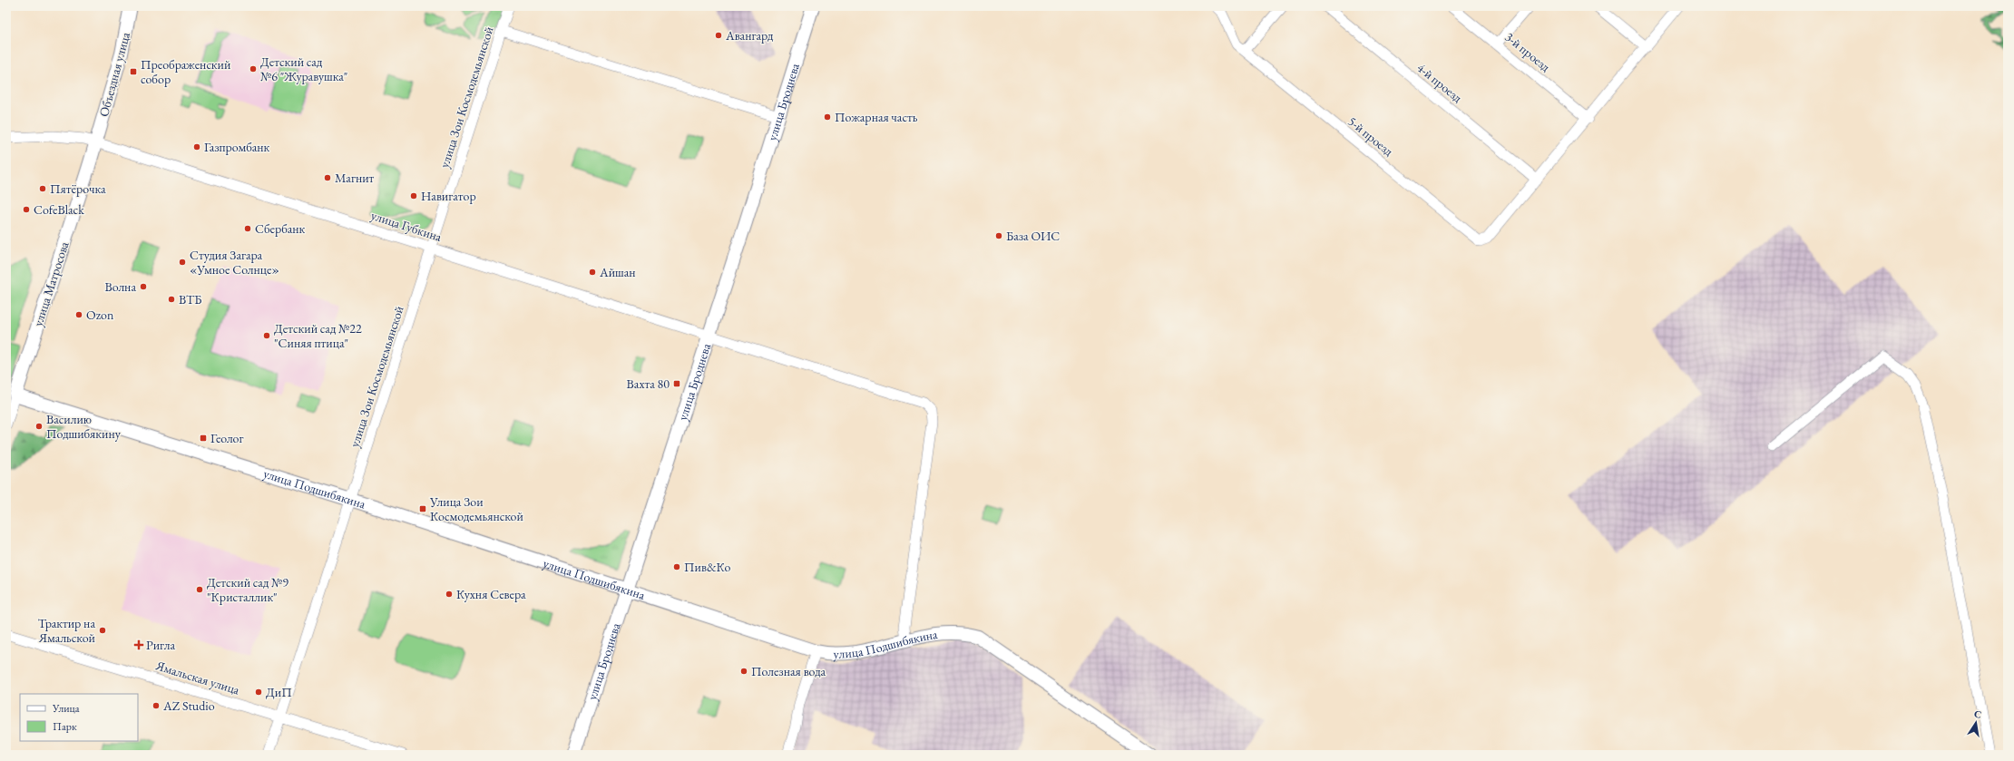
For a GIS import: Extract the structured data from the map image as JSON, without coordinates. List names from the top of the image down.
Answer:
{
  "streets": {
    "main road": [
      "Объездная улица",
      "улица Броднева",
      "улица Матросова",
      "улица Подшибякина"
    ],
    "street": [
      "3-й проезд",
      "4-й проезд",
      "улица Зои Космодемьянской",
      "5-й проезд",
      "улица Губкина",
      "Ямальская улица"
    ]
  },
  "crossings": [
    ["Объездная улица", "улица Губкина"],
    ["Объездная улица", "улица Матросова"],
    ["4-й проезд", "5-й проезд"],
    ["улица Зои Космодемьянской", "улица Губкина"],
    ["улица Зои Космодемьянской", "улица Подшибякина"],
    ["улица Зои Космодемьянской", "Ямальская улица"],
    ["улица Броднева", "улица Губкина"],
    ["улица Броднева", "улица Подшибякина"],
    ["улица Губкина", "улица Матросова"],
    ["улица Губкина", "улица Подшибякина"],
    ["улица Матросова", "улица Подшибякина"]
  ],
  "places": {
    "other": [
      "Авангард",
      "Детский сад №6 \"Журавушка\"",
      "Пожарная часть",
      "Газпромбанк",
      "Магнит",
      "Пятёрочка",
      "Навигатор",
      "CofeBlack",
      "Сбербанк",
      "База ОИС",
      "Студия Загара «Умное Солнце»",
      "Айшан",
      "Волна",
      "ВТБ",
      "Ozon",
      "Детский сад №22 \"Синяя птица\"",
      "Василию Подшибякину",
      "Пив&Ко",
      "Детский сад №9 \"Кристаллик\"",
      "Кухня Севера",
      "Трактир на Ямальской",
      "Полезная вода",
      "ДиП",
      "AZ Studio"
    ],
    "transit": [
      "Преображенский собор",
      "Вахта 80",
      "Геолог",
      "Улица Зои Космодемьянской"
    ],
    "health": ["Ригла"]
  },
  "legend": ["Улица", "Парк"],
  "north": "top"
}
